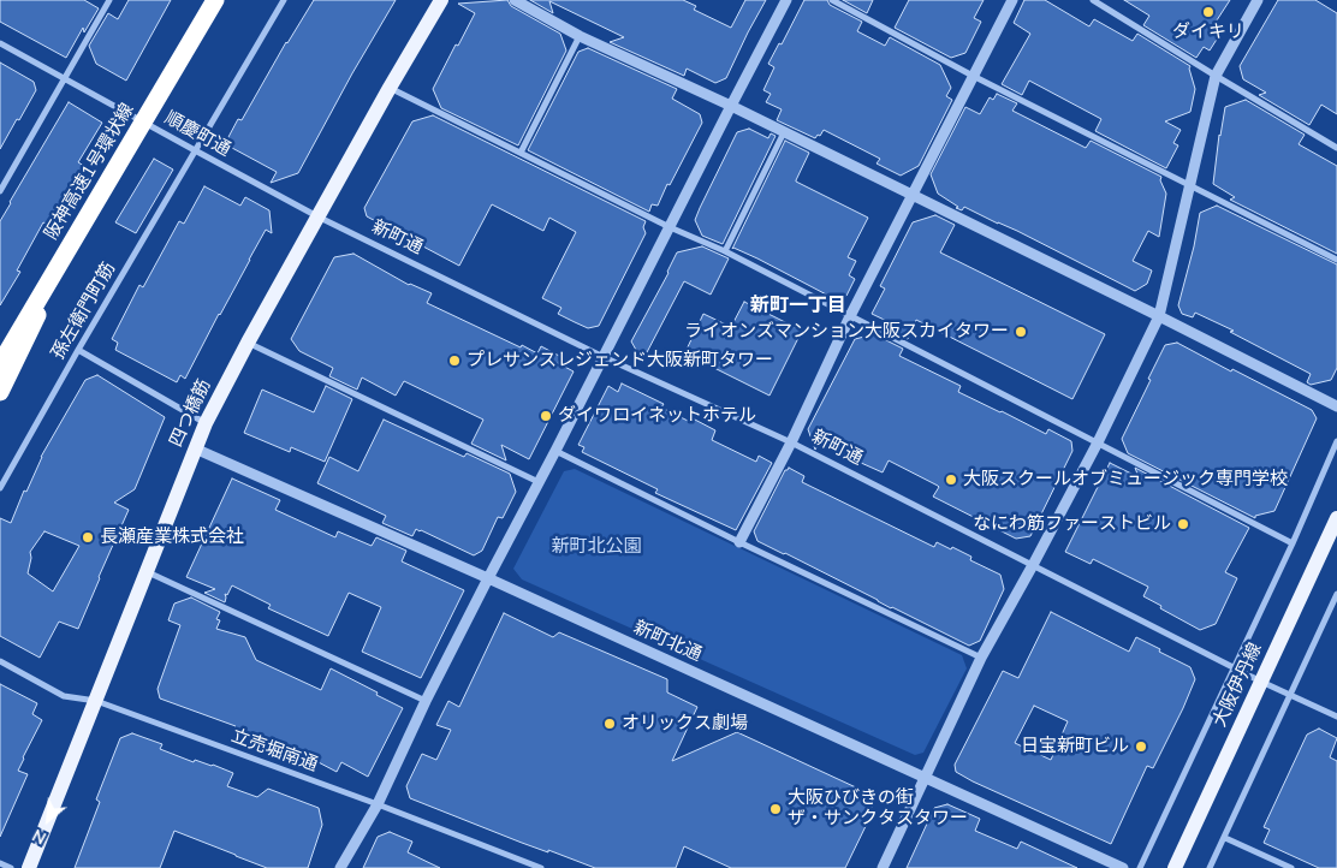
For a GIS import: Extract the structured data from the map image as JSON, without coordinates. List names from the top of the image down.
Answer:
{
  "streets": {
    "highway": ["阪神高速1号環状線"],
    "main road": ["四つ橋筋", "大阪伊丹線"],
    "street": [
      "順慶町通",
      "新町通",
      "孫左衛門町筋",
      "新町北通",
      "立売堀南通"
    ]
  },
  "crossings": [
    ["順慶町通", "新町通"],
    ["順慶町通", "孫左衛門町筋"],
    ["順慶町通", "四つ橋筋"],
    ["新町通", "四つ橋筋"],
    ["新町通", "大阪伊丹線"],
    ["四つ橋筋", "新町北通"],
    ["四つ橋筋", "立売堀南通"]
  ],
  "districts": ["新町一丁目"],
  "parks": ["新町北公園"],
  "places": [
    "ダイキリ",
    "ライオンズマンション大阪スカイタワー",
    "プレサンスレジェンド大阪新町タワー",
    "ダイワロイネットホテル",
    "大阪スクールオブミュージック専門学校",
    "なにわ筋ファーストビル",
    "長瀬産業株式会社",
    "オリックス劇場",
    "日宝新町ビル",
    "大阪ひびきの街 ザ・サンクタスタワー"
  ],
  "north": "bottom left"
}
